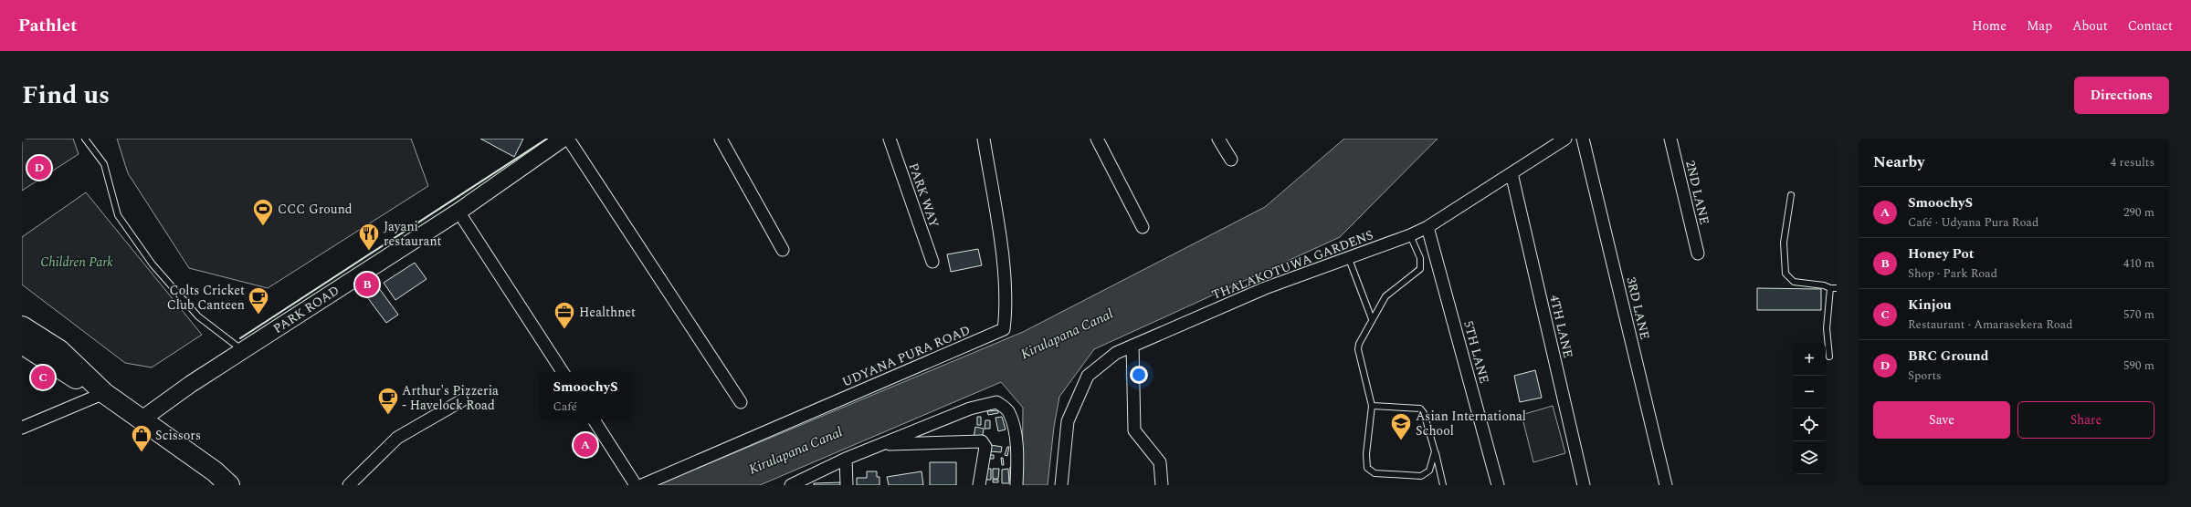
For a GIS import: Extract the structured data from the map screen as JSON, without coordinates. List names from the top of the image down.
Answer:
{
  "streets": {
    "main road": ["PARK ROAD"],
    "street": [
      "2ND LANE",
      "PARK WAY",
      "THALAKOTUWA GARDENS",
      "3RD LANE",
      "4TH LANE",
      "5TH LANE",
      "UDYANA PURA ROAD"
    ]
  },
  "crossings": [
    ["THALAKOTUWA GARDENS", "4TH LANE"],
    ["THALAKOTUWA GARDENS", "5TH LANE"]
  ],
  "water": ["Kirulapana Canal"],
  "parks": ["Children Park"],
  "places": {
    "sports": ["CCC Ground"],
    "restaurant": ["Jayani restaurant"],
    "cafe": ["Colts Cricket Club Canteen", "Arthur's Pizzeria - Havelock Road"],
    "office": ["Healthnet"],
    "school or university": ["Asian International School"],
    "shop": ["Scissors"]
  },
  "page": {
    "header": "Pathlet",
    "nav": [
      "Home",
      "Map",
      "About",
      "Contact"
    ],
    "title": "Find us",
    "buttons": [
      "Directions",
      ["Save", "Share"]
    ],
    "heading": ["Nearby", "4 results"],
    "pins": [
      "D",
      "B",
      "C",
      "A"
    ],
    "list": [
      {
        "mark": "A",
        "name": "SmoochyS",
        "note": "Café · Udyana Pura Road",
        "value": "290 m"
      },
      {
        "mark": "B",
        "name": "Honey Pot",
        "note": "Shop · Park Road",
        "value": "410 m"
      },
      {
        "mark": "C",
        "name": "Kinjou",
        "note": "Restaurant · Amarasekera Road",
        "value": "570 m"
      },
      {
        "mark": "D",
        "name": "BRC Ground",
        "note": "Sports",
        "value": "590 m"
      }
    ],
    "map_buttons": ["+", "−"],
    "popup": ["SmoochyS", "Café"]
  }
}
